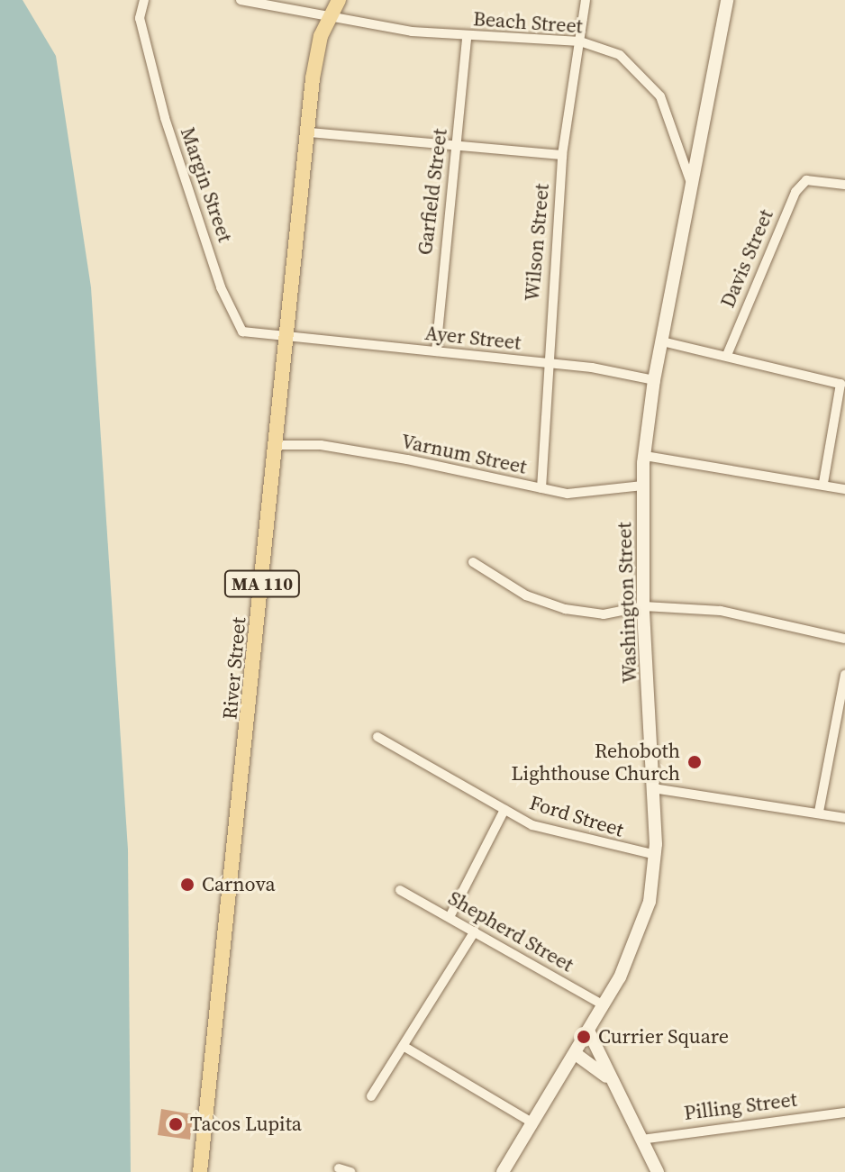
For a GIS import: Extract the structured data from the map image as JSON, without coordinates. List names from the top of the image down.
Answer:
{
  "streets": {
    "main road": ["MA 110", "River Street"],
    "street": [
      "Beach Street",
      "Margin Street",
      "Garfield Street",
      "Wilson Street",
      "Davis Street",
      "Ayer Street",
      "Varnum Street",
      "Washington Street",
      "Ford Street",
      "Shepherd Street",
      "Pilling Street"
    ]
  },
  "crossings": [
    ["Beach Street", "Garfield Street"],
    ["Beach Street", "Wilson Street"],
    ["Beach Street", "Washington Street"],
    ["Beach Street", "River Street"],
    ["Margin Street", "Ayer Street"],
    ["Margin Street", "River Street"],
    ["Garfield Street", "Ayer Street"],
    ["Wilson Street", "Ayer Street"],
    ["Wilson Street", "Varnum Street"],
    ["Ayer Street", "Washington Street"],
    ["Ayer Street", "River Street"],
    ["Varnum Street", "Washington Street"],
    ["Varnum Street", "River Street"],
    ["Washington Street", "Ford Street"],
    ["Washington Street", "Shepherd Street"]
  ],
  "places": [
    "Rehoboth Lighthouse Church",
    "Carnova",
    "Currier Square",
    "Tacos Lupita"
  ]
}
